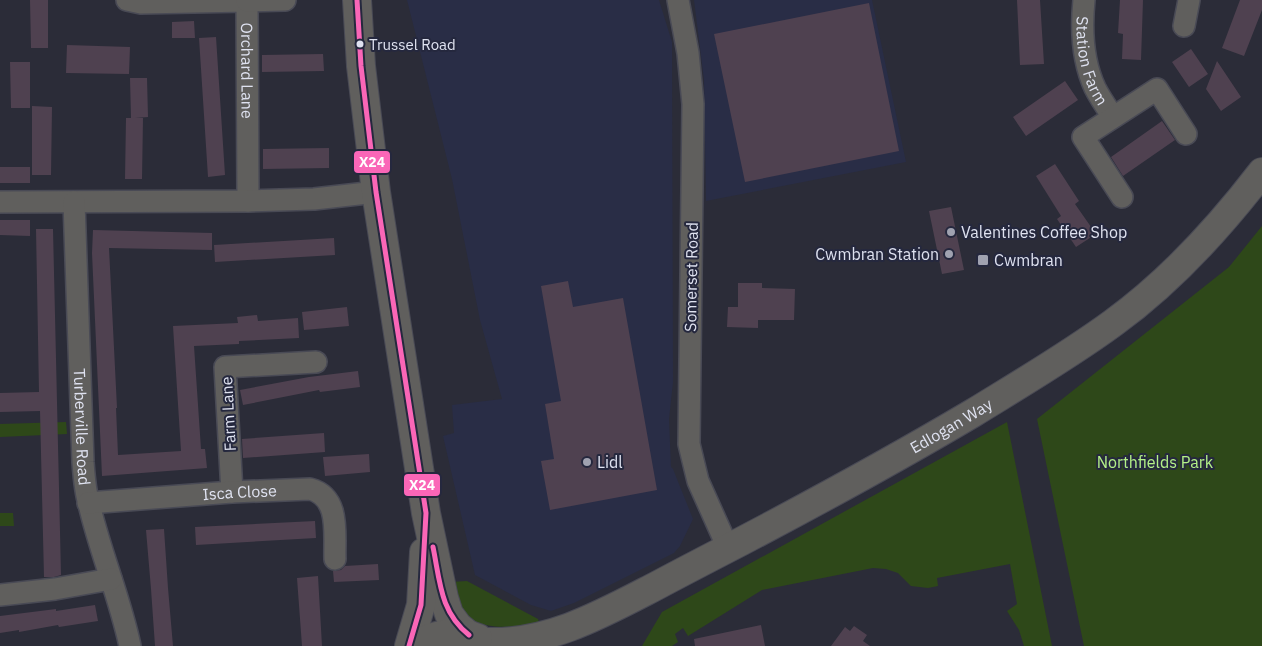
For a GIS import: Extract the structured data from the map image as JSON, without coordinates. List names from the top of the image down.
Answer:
{
  "streets": {
    "street": [
      "Station Farm",
      "Orchard Lane",
      "Somerset Road",
      "Farm Lane",
      "Edlogan Way",
      "Turberville Road",
      "Isca Close"
    ]
  },
  "crossings": [
    ["Somerset Road", "Edlogan Way"],
    ["Farm Lane", "Isca Close"],
    ["Turberville Road", "Isca Close"]
  ],
  "parks": ["Northfields Park"],
  "places": {
    "other": [
      "Trussel Road",
      "Valentines Coffee Shop",
      "Cwmbran Station",
      "Lidl"
    ],
    "transit": ["Cwmbran"]
  },
  "lines": ["transit line X24"]
}
